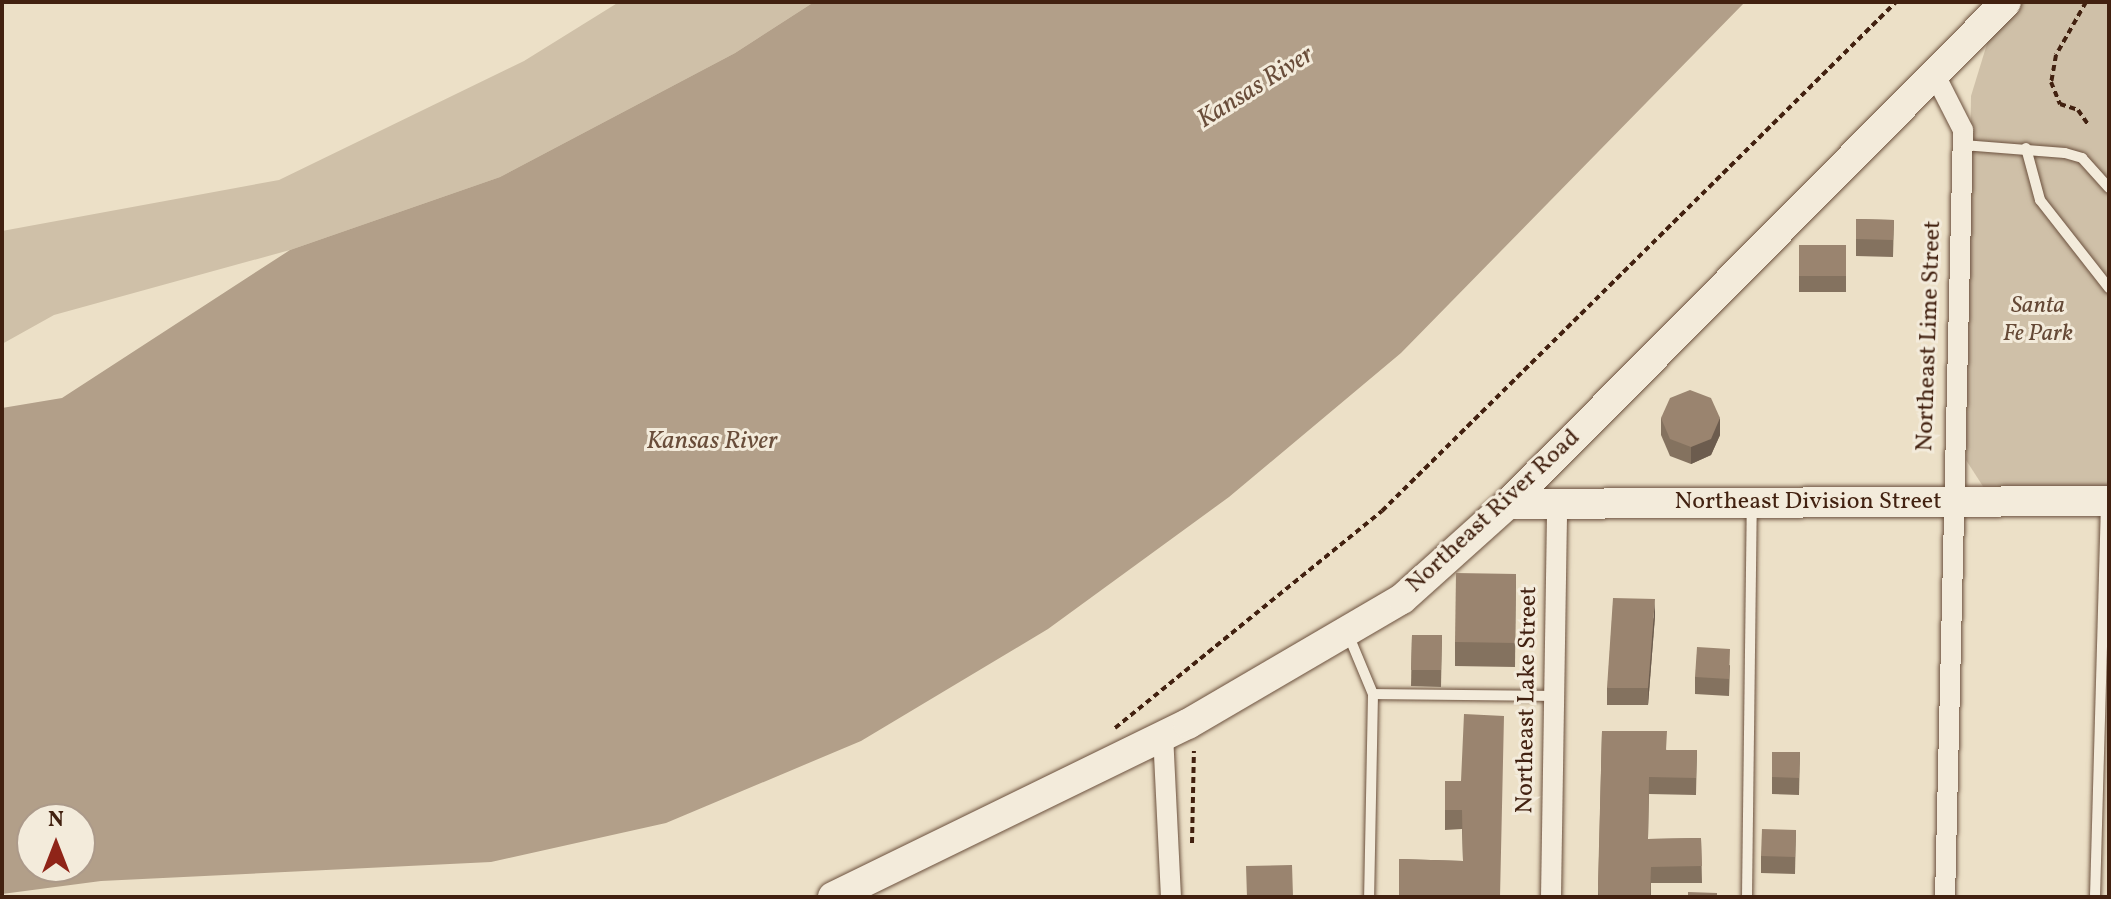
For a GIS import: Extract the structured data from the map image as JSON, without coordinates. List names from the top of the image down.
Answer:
{
  "streets": {
    "street": [
      "Northeast Lime Street",
      "Northeast Division Street",
      "Northeast River Road",
      "Northeast Lake Street"
    ]
  },
  "crossings": [
    ["Northeast Lime Street", "Northeast Division Street"],
    ["Northeast Lime Street", "Northeast River Road"],
    ["Northeast Division Street", "Northeast River Road"],
    ["Northeast Division Street", "Northeast Lake Street"]
  ],
  "water": ["Kansas River"],
  "parks": ["Santa Fe Park"],
  "north": "top"
}
